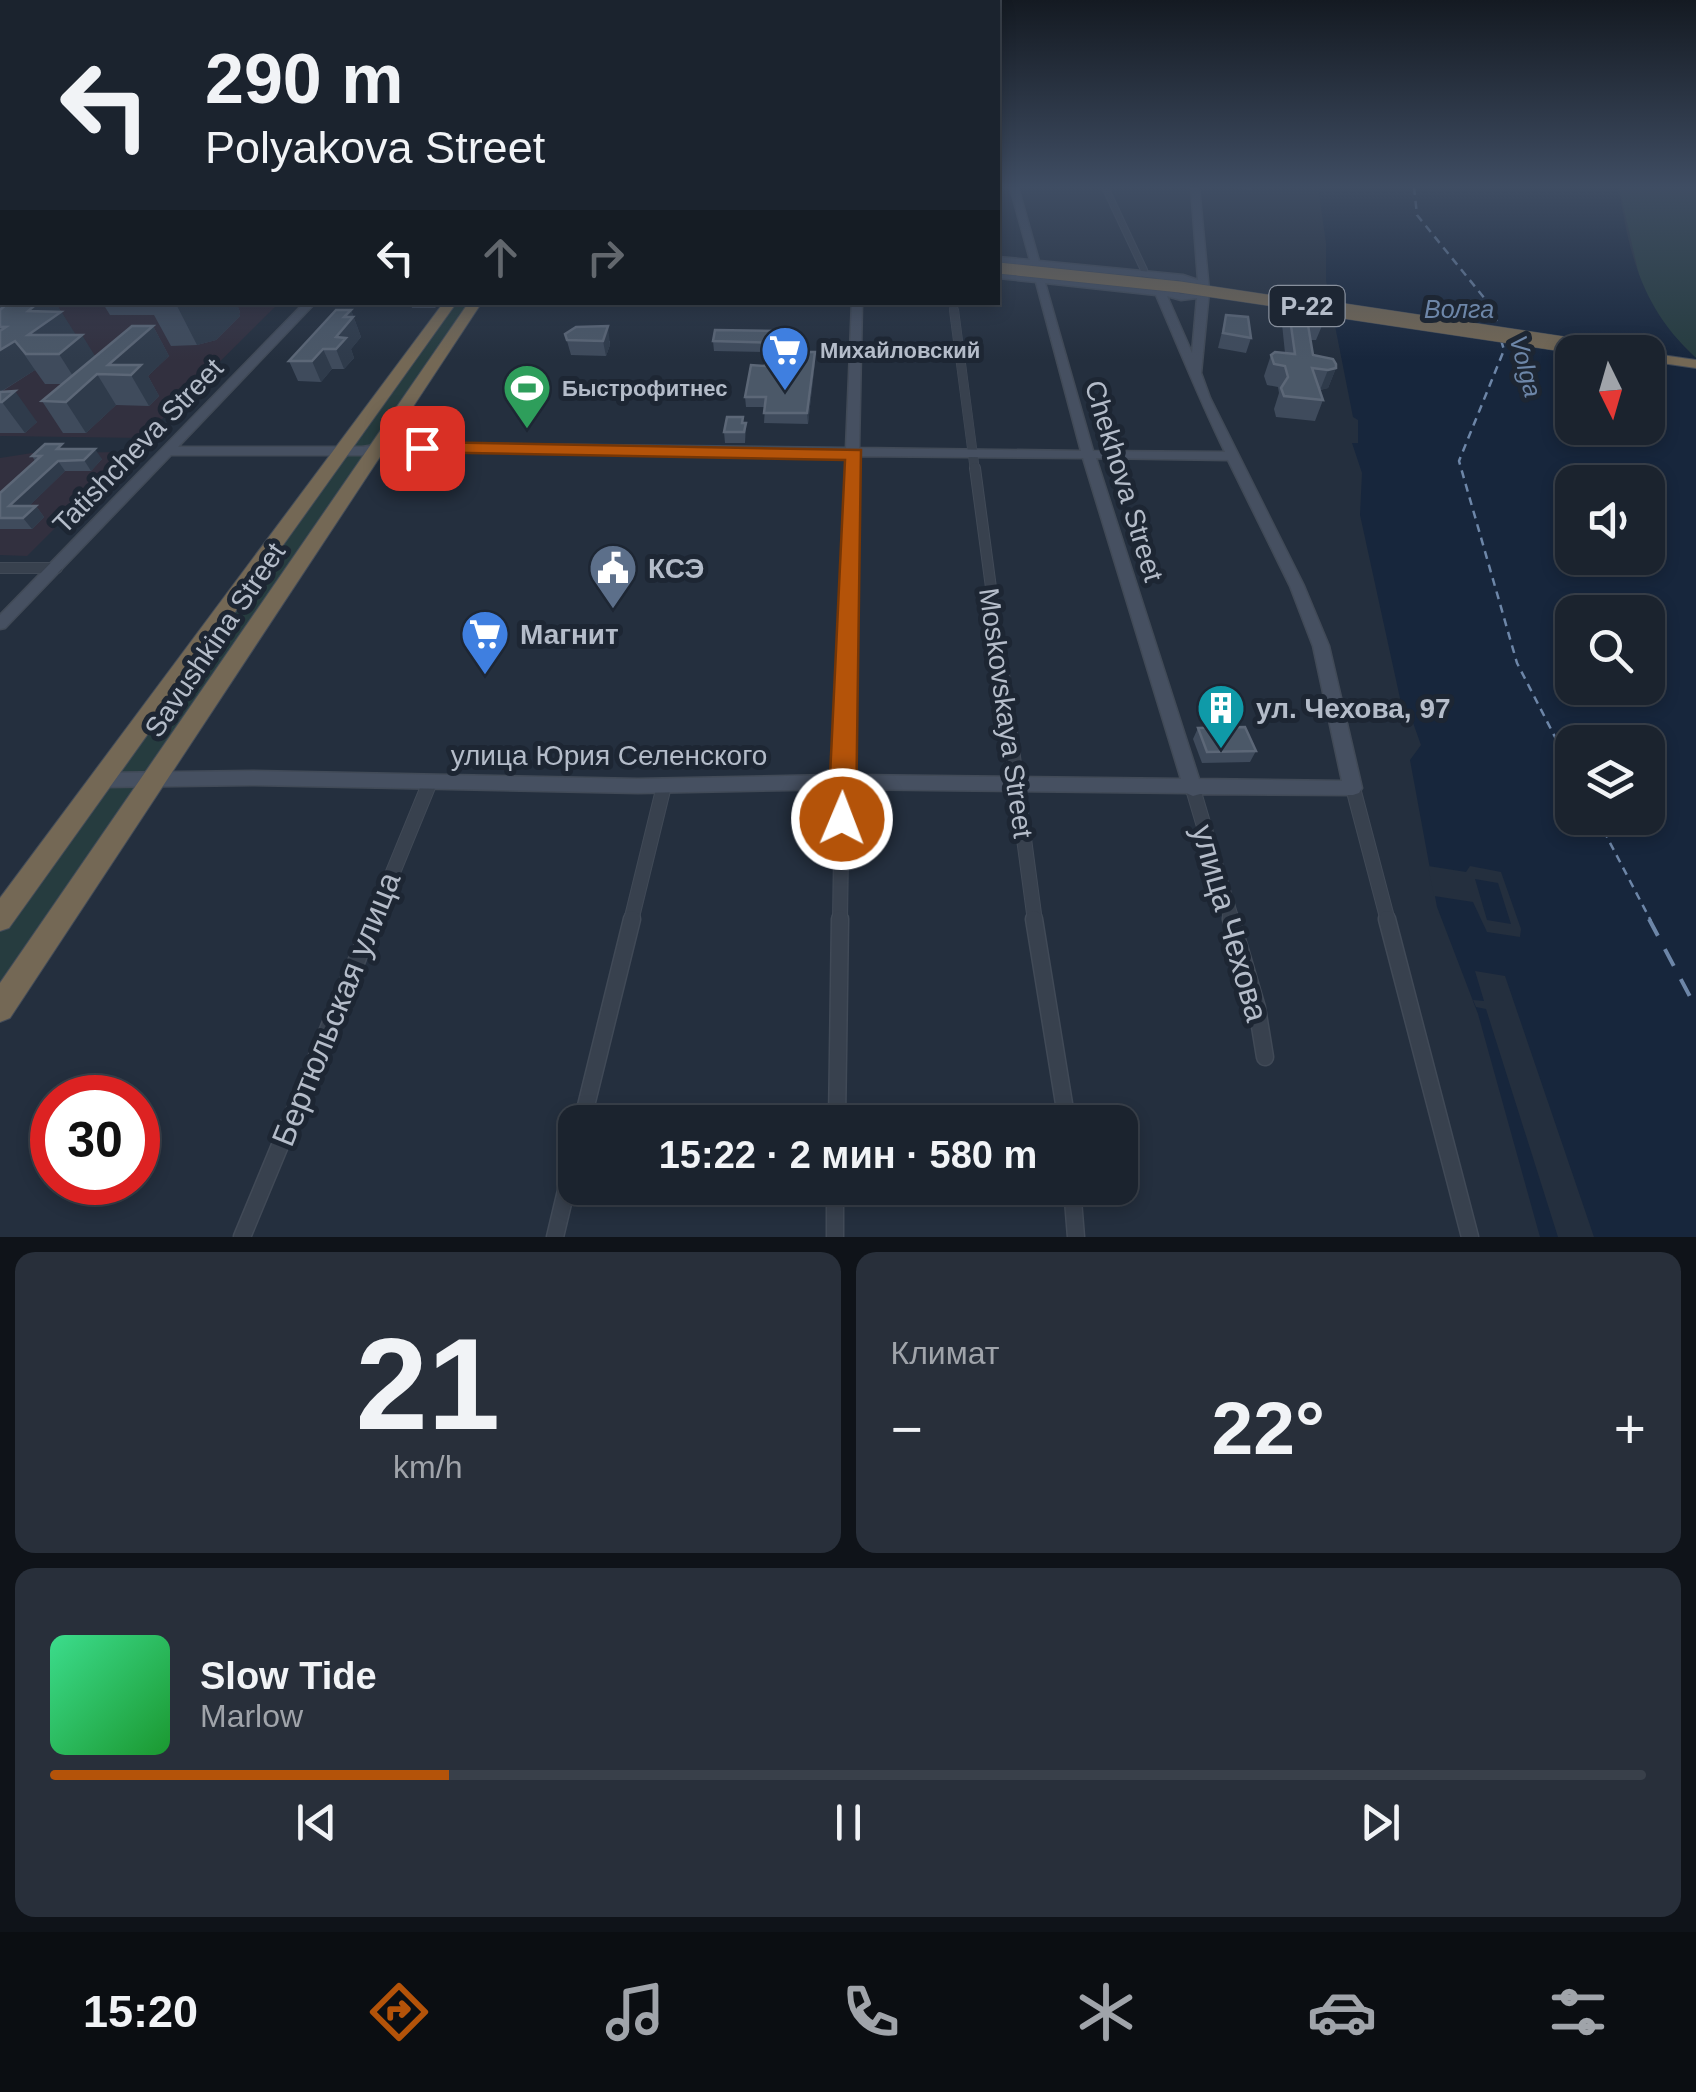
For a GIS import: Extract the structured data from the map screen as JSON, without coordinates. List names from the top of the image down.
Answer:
{
  "streets": {
    "highway": ["Р-22", "Savushkina Street"],
    "street": [
      "Tatishcheva Street",
      "Chekhova Street",
      "Moskovskaya Street",
      "улица Юрия Селенского",
      "улица Чехова",
      "Бертюльская улица"
    ]
  },
  "crossings": [
    ["Chekhova Street", "улица Юрия Селенского"],
    ["Chekhova Street", "улица Чехова"],
    ["Savushkina Street", "улица Юрия Селенского"],
    ["Moskovskaya Street", "улица Юрия Селенского"],
    ["улица Юрия Селенского", "улица Чехова"],
    ["улица Юрия Селенского", "Бертюльская улица"]
  ],
  "water": ["Волга", "Volga"],
  "places": {
    "supermarket": ["Михайловский", "Магнит"],
    "sports": ["Быстрофитнес"],
    "public building": ["КСЭ"],
    "building": ["ул. Чехова, 97"]
  },
  "north": "bottom",
  "page": {
    "turn": ["290 m", "Polyakova Street"],
    "limit": "30",
    "trip": "15:22 · 2 мин · 580 m",
    "tile": [
      ["21", "km/h"],
      "Климат"
    ],
    "heat": ["−", "22°", "+"],
    "song": ["Slow Tide", "Marlow"],
    "tabs": "15:20"
  }
}
